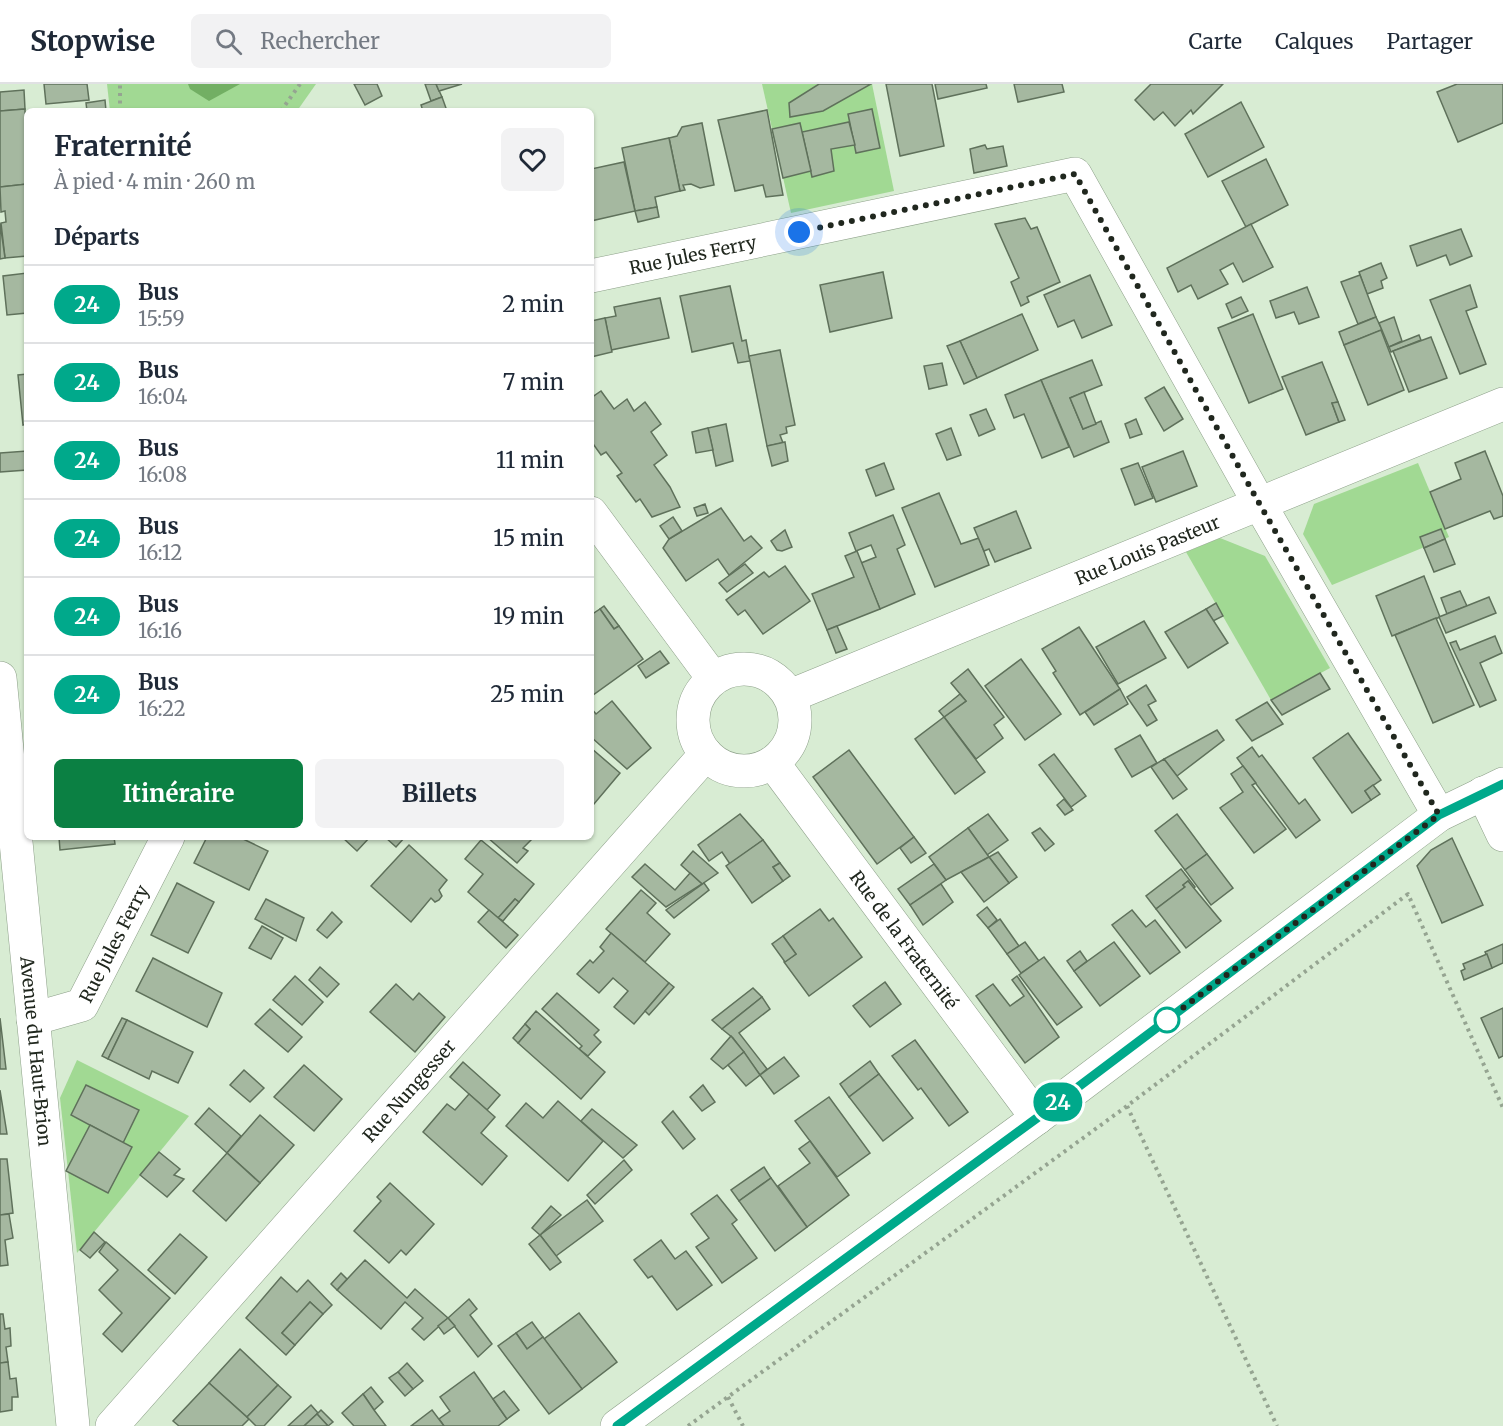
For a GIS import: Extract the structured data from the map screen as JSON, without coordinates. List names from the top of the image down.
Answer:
{
  "streets": {
    "street": [
      "Rue Jules Ferry",
      "Rue Louis Pasteur",
      "Rue de la Fraternité",
      "Avenue du Haut-Brion",
      "Rue Nungesser"
    ]
  },
  "crossings": [
    ["Rue Jules Ferry", "Rue Louis Pasteur"],
    ["Rue Jules Ferry", "Avenue du Haut-Brion"],
    ["Rue Louis Pasteur", "Rue de la Fraternité"],
    ["Rue Louis Pasteur", "Rue Nungesser"],
    ["Rue de la Fraternité", "Rue Nungesser"]
  ],
  "lines": ["bus line 24"],
  "page": {
    "header": "Stopwise",
    "search": "Rechercher",
    "nav": ["Carte", "Calques", "Partager"],
    "on_map": "24",
    "heading": [
      ["Fraternité", "À pied · 4 min · 260 m"],
      "Départs"
    ],
    "list": [
      {
        "mark": "24",
        "name": "Bus",
        "note": "15:59",
        "value": "2 min"
      },
      {
        "mark": "24",
        "name": "Bus",
        "note": "16:04",
        "value": "7 min"
      },
      {
        "mark": "24",
        "name": "Bus",
        "note": "16:08",
        "value": "11 min"
      },
      {
        "mark": "24",
        "name": "Bus",
        "note": "16:12",
        "value": "15 min"
      },
      {
        "mark": "24",
        "name": "Bus",
        "note": "16:16",
        "value": "19 min"
      },
      {
        "mark": "24",
        "name": "Bus",
        "note": "16:22",
        "value": "25 min"
      }
    ],
    "buttons": ["Itinéraire", "Billets"]
  }
}
